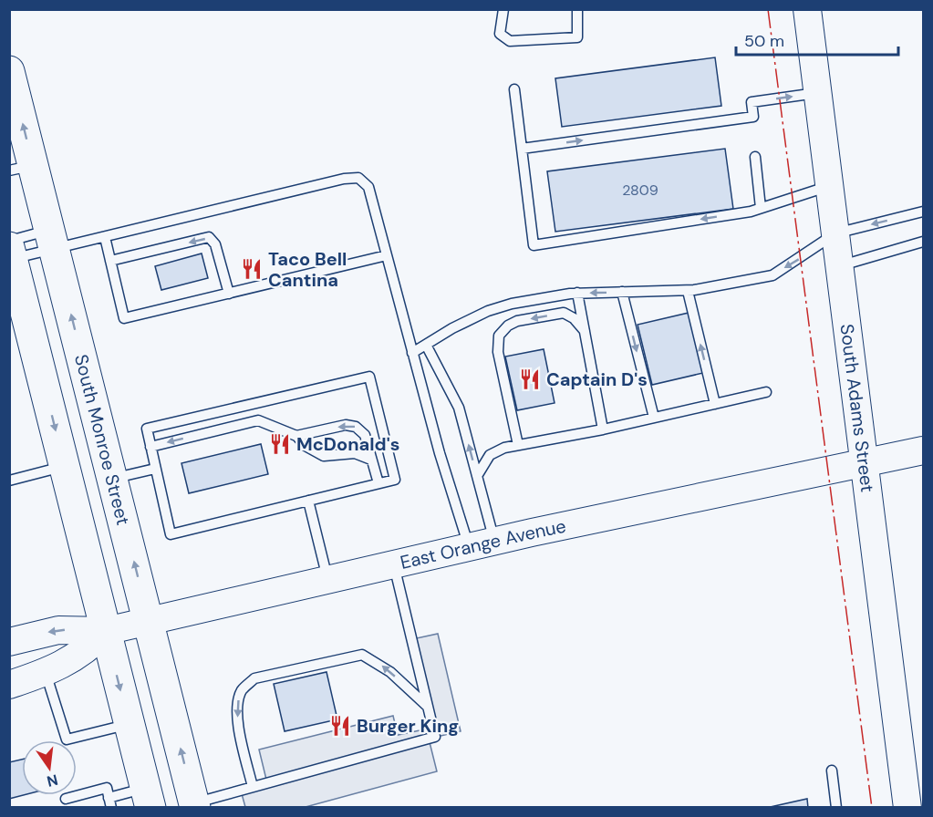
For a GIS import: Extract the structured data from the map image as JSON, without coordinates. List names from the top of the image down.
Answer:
{
  "streets": {
    "main road": ["South Adams Street", "South Monroe Street", "East Orange Avenue"]
  },
  "crossings": [
    ["South Adams Street", "East Orange Avenue"],
    ["South Monroe Street", "East Orange Avenue"]
  ],
  "places": {
    "restaurant": [
      "Taco Bell Cantina",
      "Captain D's",
      "McDonald's",
      "Burger King"
    ]
  },
  "house_numbers": ["2809"],
  "scale_bar": "50 m",
  "north": "bottom"
}
